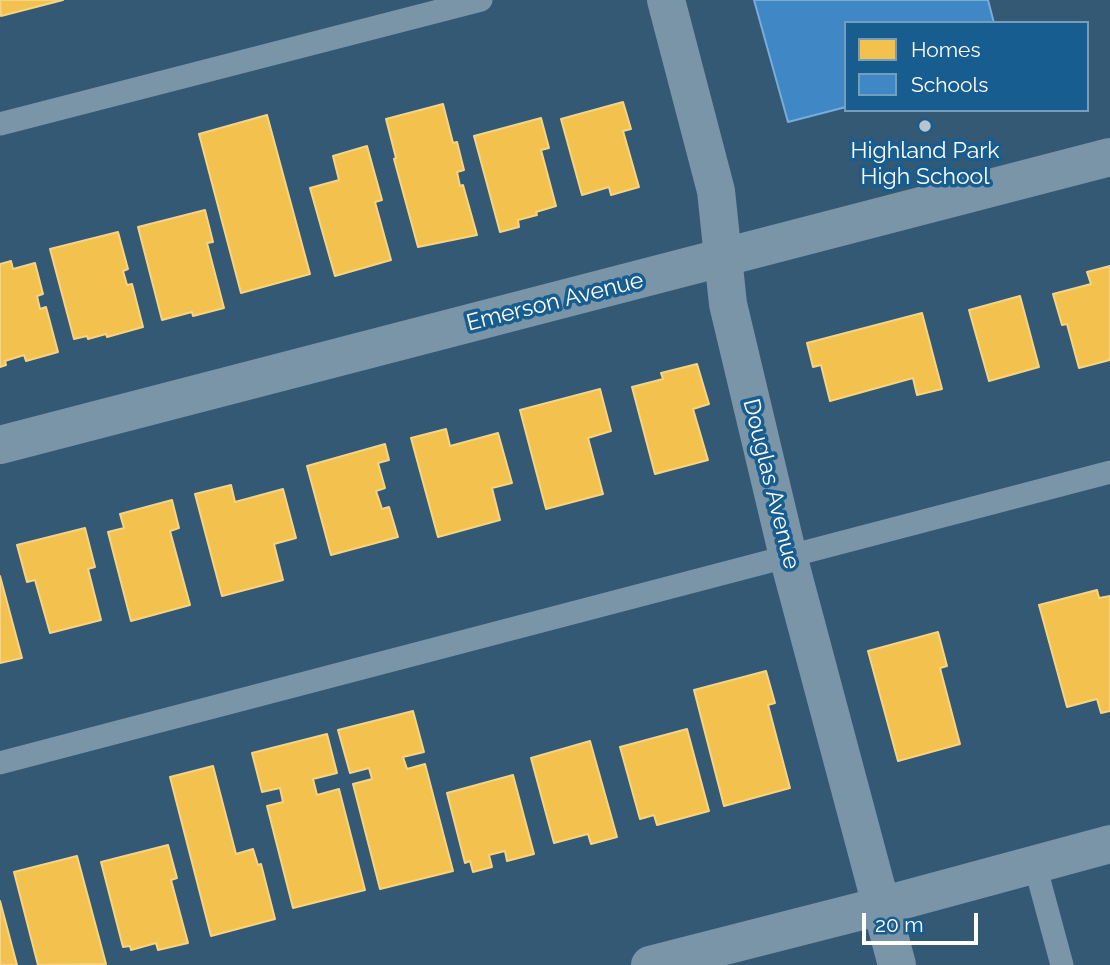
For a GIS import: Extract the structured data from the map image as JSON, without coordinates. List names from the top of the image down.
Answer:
{
  "streets": {
    "street": ["Emerson Avenue", "Douglas Avenue"]
  },
  "crossings": [
    ["Emerson Avenue", "Douglas Avenue"]
  ],
  "places": ["Highland Park High School"],
  "legend": ["Homes", "Schools"],
  "scale_bar": "20 m"
}
